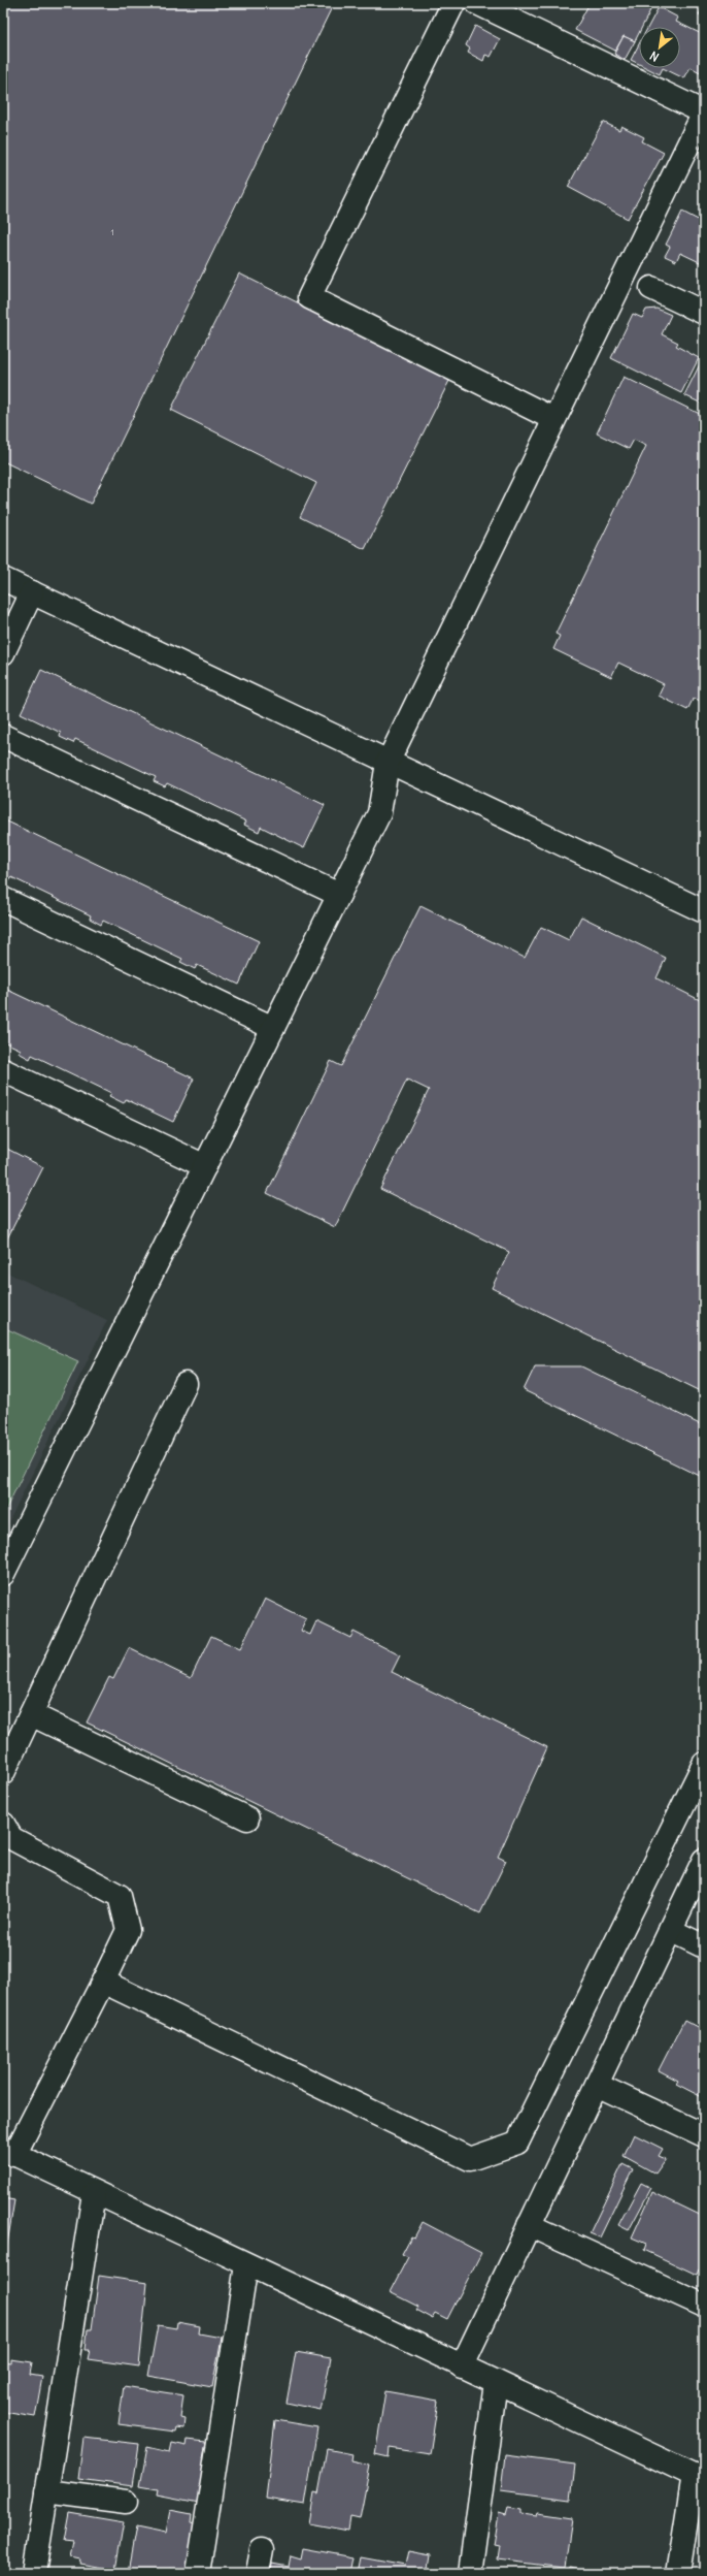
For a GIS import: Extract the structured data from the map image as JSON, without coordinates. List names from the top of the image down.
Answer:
{
  "house_numbers": ["1"],
  "north": "bottom left"
}
